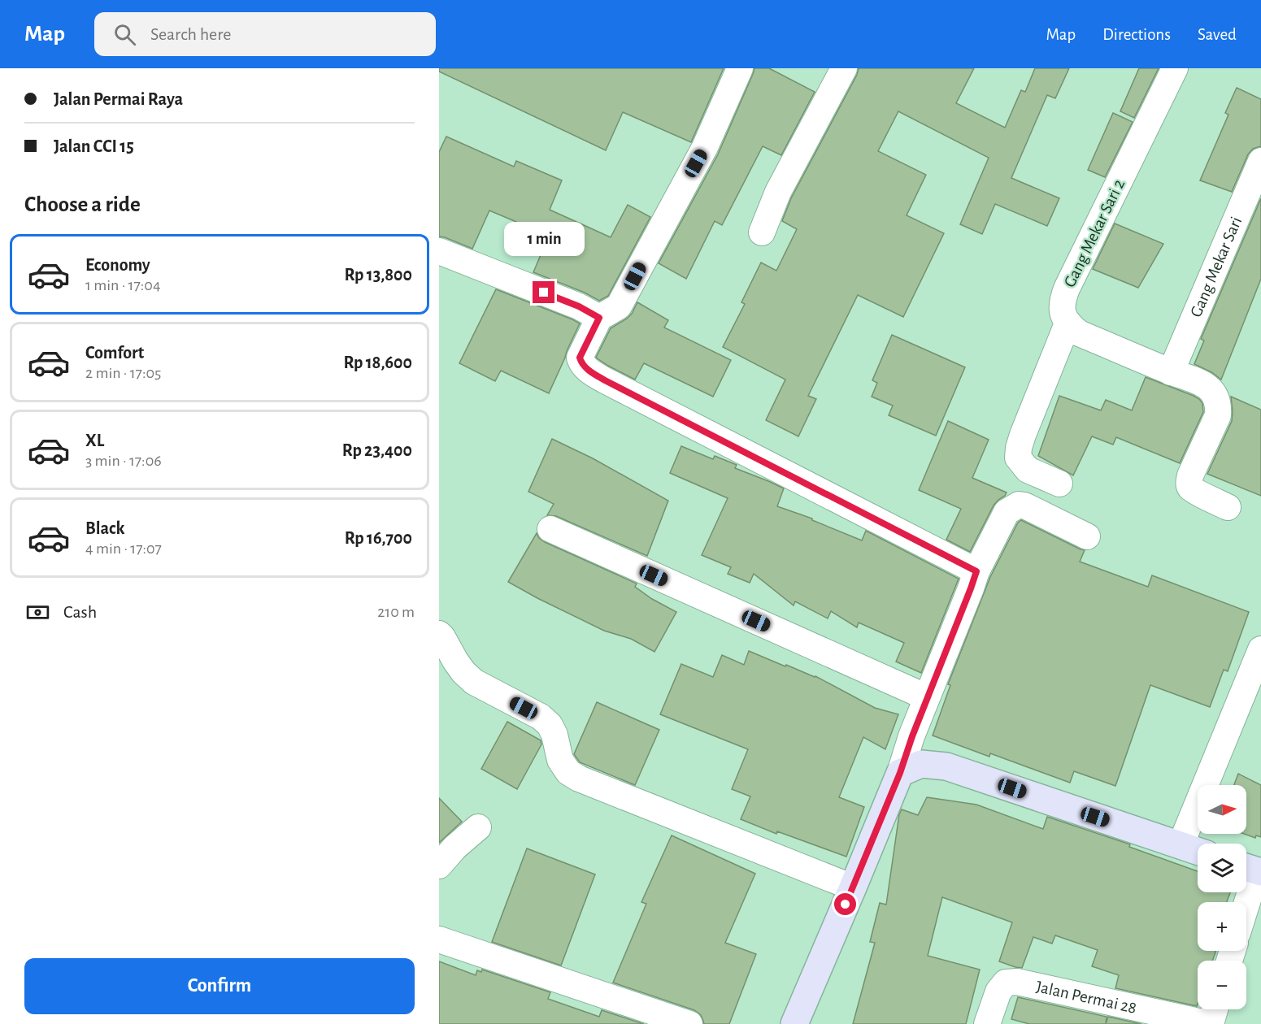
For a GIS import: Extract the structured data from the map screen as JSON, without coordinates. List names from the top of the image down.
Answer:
{
  "streets": {
    "street": ["Gang Mekar Sari 2", "Gang Mekar Sari", "Jalan Permai 28"]
  },
  "north": "right",
  "page": {
    "header": "Map",
    "search": "Search here",
    "nav": ["Map", "Directions", "Saved"],
    "banner": ["Jalan Permai Raya", "Jalan CCI 15"],
    "heading": "Choose a ride",
    "bubble": "1 min",
    "list": [
      {
        "name": "Economy",
        "note": "1 min · 17:04",
        "value": "Rp 13,800"
      },
      {
        "name": "Comfort",
        "note": "2 min · 17:05",
        "value": "Rp 18,600"
      },
      {
        "name": "XL",
        "note": "3 min · 17:06",
        "value": "Rp 23,400"
      },
      {
        "name": "Black",
        "note": "4 min · 17:07",
        "value": "Rp 16,700"
      }
    ],
    "pay": ["Cash", "210 m"],
    "map_buttons": ["+", "−"],
    "buttons": "Confirm"
  }
}
